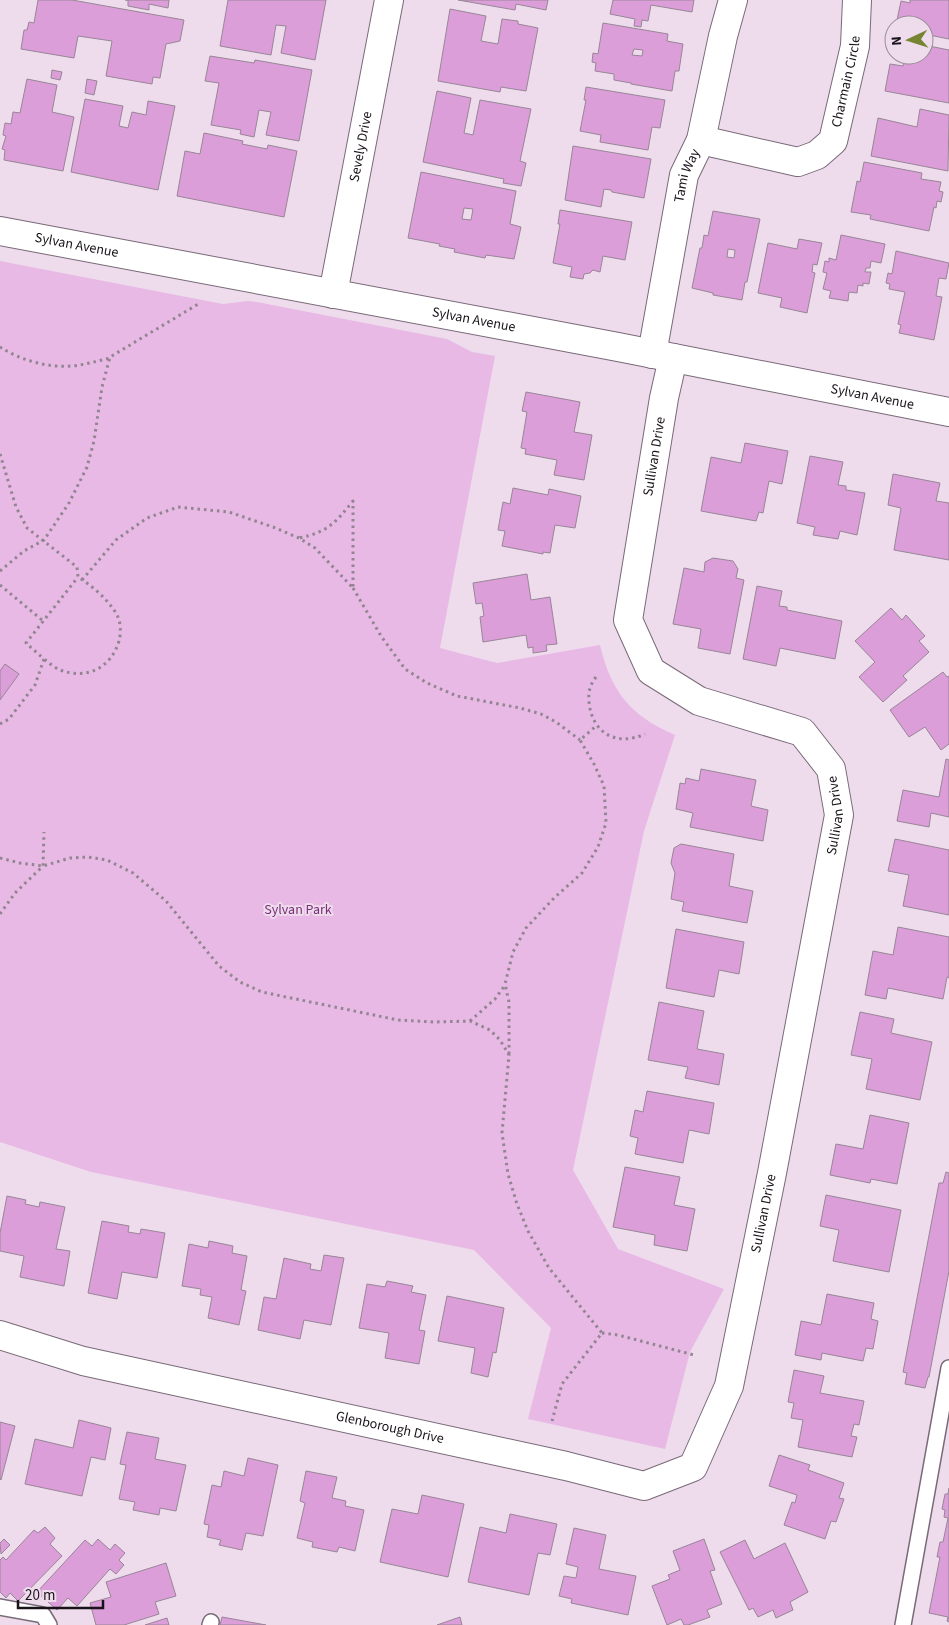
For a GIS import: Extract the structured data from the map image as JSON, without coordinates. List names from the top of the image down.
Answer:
{
  "streets": {
    "street": [
      "Charmain Circle",
      "Sevely Drive",
      "Tami Way",
      "Sylvan Avenue",
      "Sullivan Drive",
      "Glenborough Drive"
    ]
  },
  "crossings": [
    ["Charmain Circle", "Tami Way"],
    ["Sevely Drive", "Sylvan Avenue"],
    ["Tami Way", "Sylvan Avenue"],
    ["Tami Way", "Sullivan Drive"],
    ["Sylvan Avenue", "Sullivan Drive"],
    ["Sullivan Drive", "Glenborough Drive"]
  ],
  "parks": ["Sylvan Park"],
  "scale_bar": "20 m",
  "north": "left"
}
